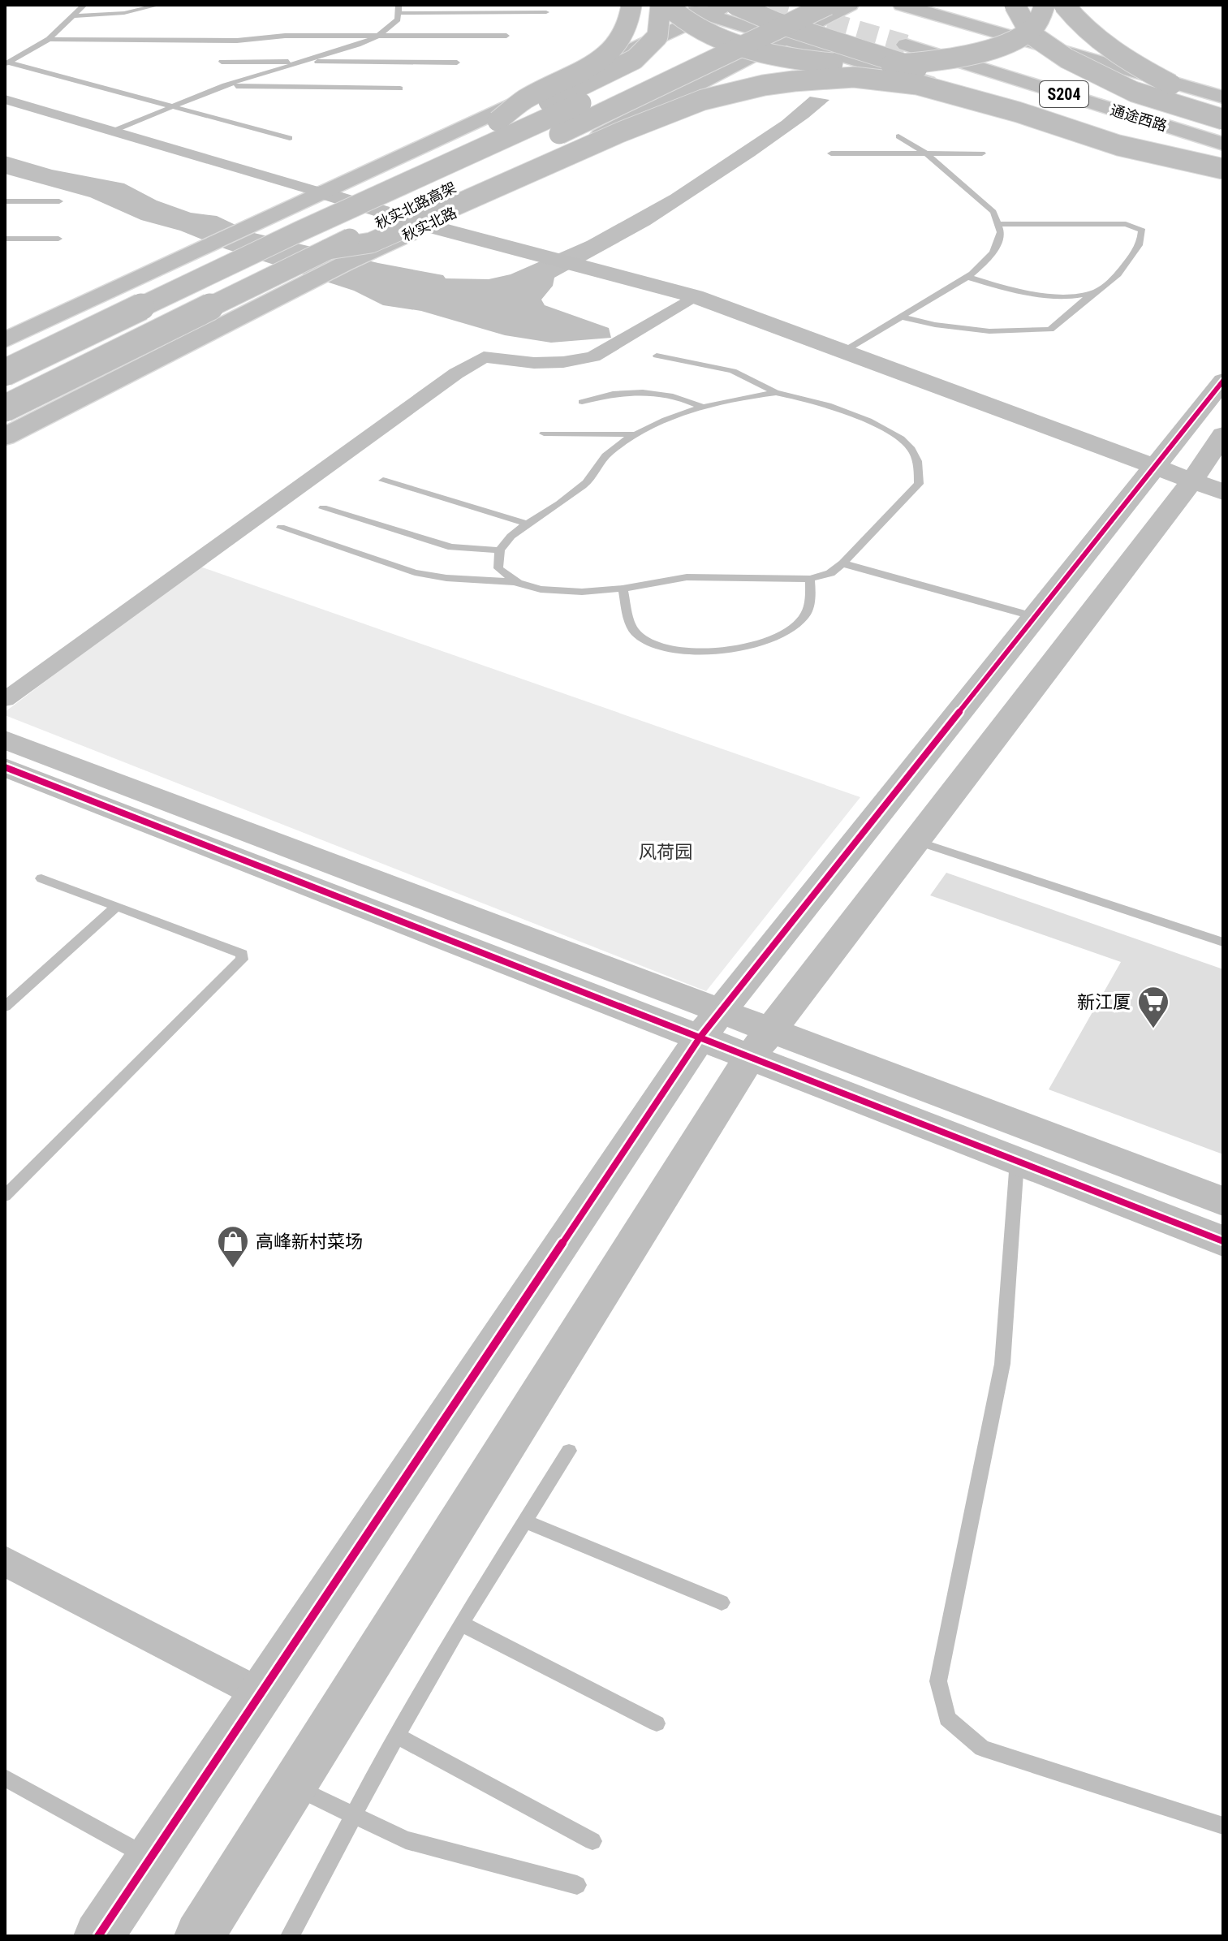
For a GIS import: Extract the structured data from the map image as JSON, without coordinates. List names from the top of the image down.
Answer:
{
  "streets": {
    "main road": [
      "S204",
      "通途西路",
      "秋实北路高架",
      "秋实北路"
    ]
  },
  "parks": ["风荷园"],
  "places": {
    "supermarket": ["新江厦"],
    "shop": ["高峰新村菜场"]
  }
}
